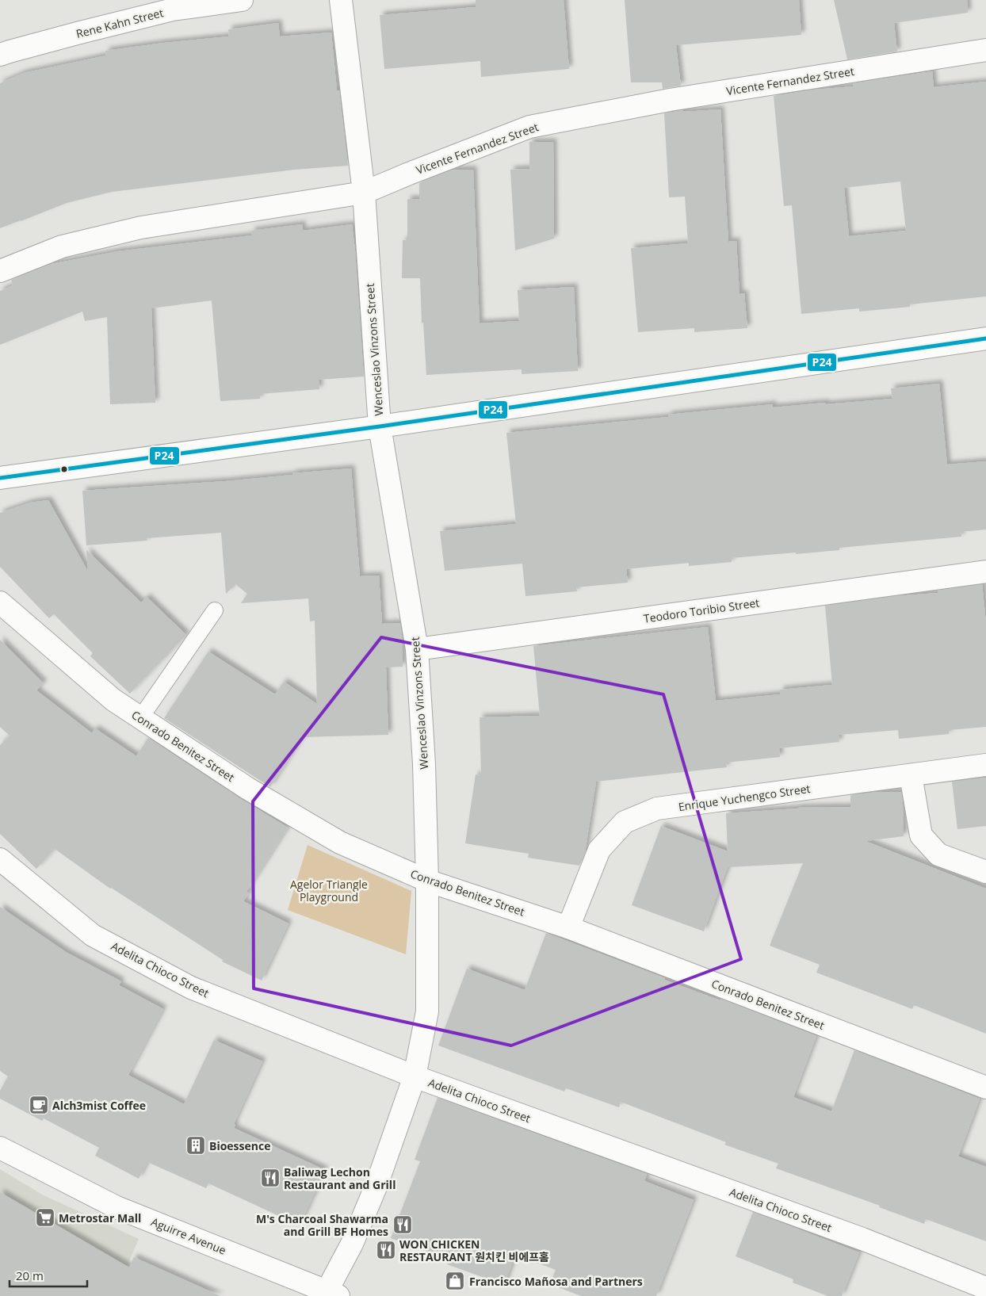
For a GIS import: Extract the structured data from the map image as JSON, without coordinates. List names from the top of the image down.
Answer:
{
  "streets": {
    "street": [
      "Rene Kahn Street",
      "Vicente Fernandez Street",
      "Wenceslao Vinzons Street",
      "Teodoro Toribio Street",
      "Conrado Benitez Street",
      "Enrique Yuchengco Street",
      "Adelita Chioco Street",
      "Aguirre Avenue"
    ]
  },
  "crossings": [
    ["Vicente Fernandez Street", "Wenceslao Vinzons Street"],
    ["Wenceslao Vinzons Street", "Teodoro Toribio Street"],
    ["Wenceslao Vinzons Street", "Conrado Benitez Street"],
    ["Wenceslao Vinzons Street", "Adelita Chioco Street"],
    ["Wenceslao Vinzons Street", "Aguirre Avenue"],
    ["Conrado Benitez Street", "Enrique Yuchengco Street"]
  ],
  "parks": ["Agelor Triangle Playground"],
  "places": {
    "cafe": ["Alch3mist Coffee"],
    "building": ["Bioessence"],
    "restaurant": ["Baliwag Lechon Restaurant and Grill", "M's Charcoal Shawarma and Grill BF Homes", "WON CHICKEN RESTAURANT 원치킨 비에프홈"],
    "supermarket": ["Metrostar Mall"],
    "shop": ["Francisco Mañosa and Partners"]
  },
  "lines": ["transit line P24"],
  "scale_bar": "20 m"
}
